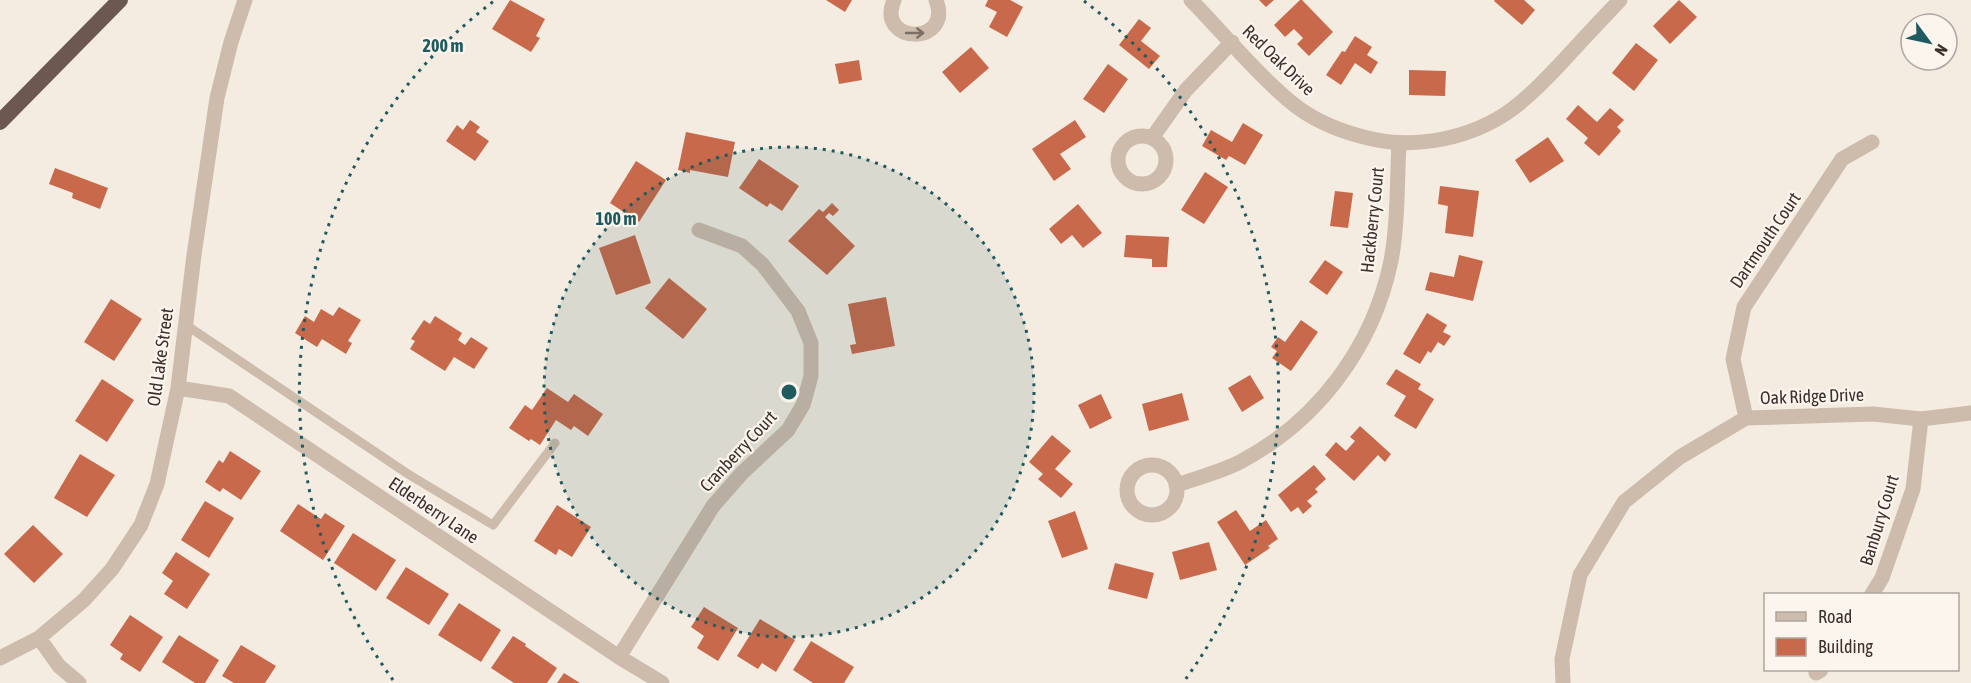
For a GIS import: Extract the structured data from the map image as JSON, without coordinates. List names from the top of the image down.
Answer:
{
  "streets": {
    "street": [
      "Red Oak Drive",
      "Hackberry Court",
      "Dartmouth Court",
      "Old Lake Street",
      "Oak Ridge Drive",
      "Cranberry Court",
      "Elderberry Lane",
      "Banbury Court"
    ]
  },
  "crossings": [
    ["Red Oak Drive", "Hackberry Court"],
    ["Dartmouth Court", "Oak Ridge Drive"],
    ["Old Lake Street", "Elderberry Lane"],
    ["Oak Ridge Drive", "Banbury Court"],
    ["Cranberry Court", "Elderberry Lane"]
  ],
  "legend": ["Road", "Building"],
  "north": "bottom right",
  "rings": ["200 m", "100 m"]
}
